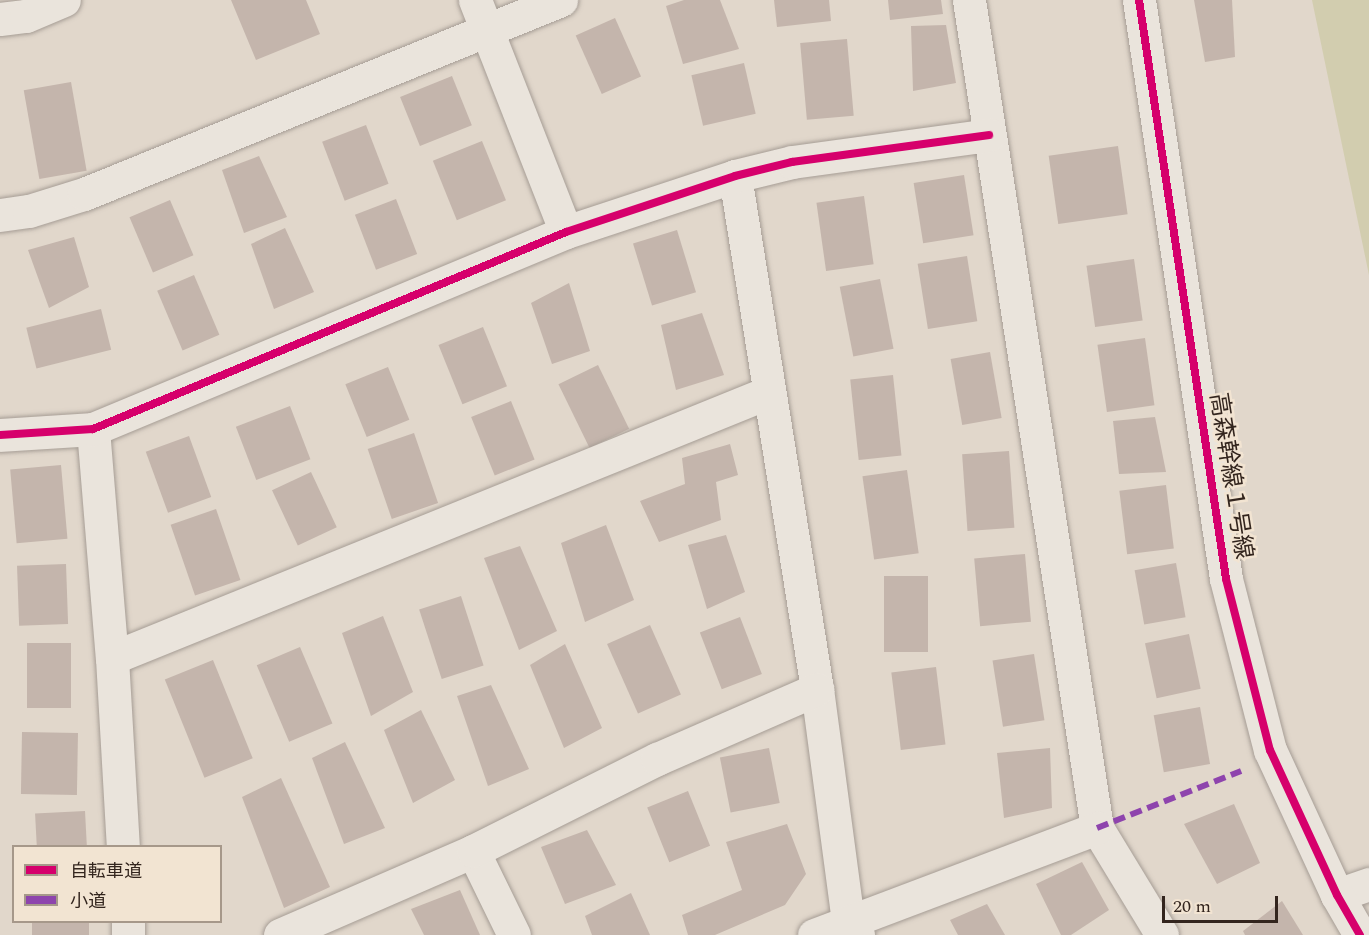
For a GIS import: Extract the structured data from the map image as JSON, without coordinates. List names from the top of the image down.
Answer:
{
  "streets": {
    "street": ["高森幹線１号線"]
  },
  "legend": ["自転車道", "小道"],
  "scale_bar": "20 m"
}
